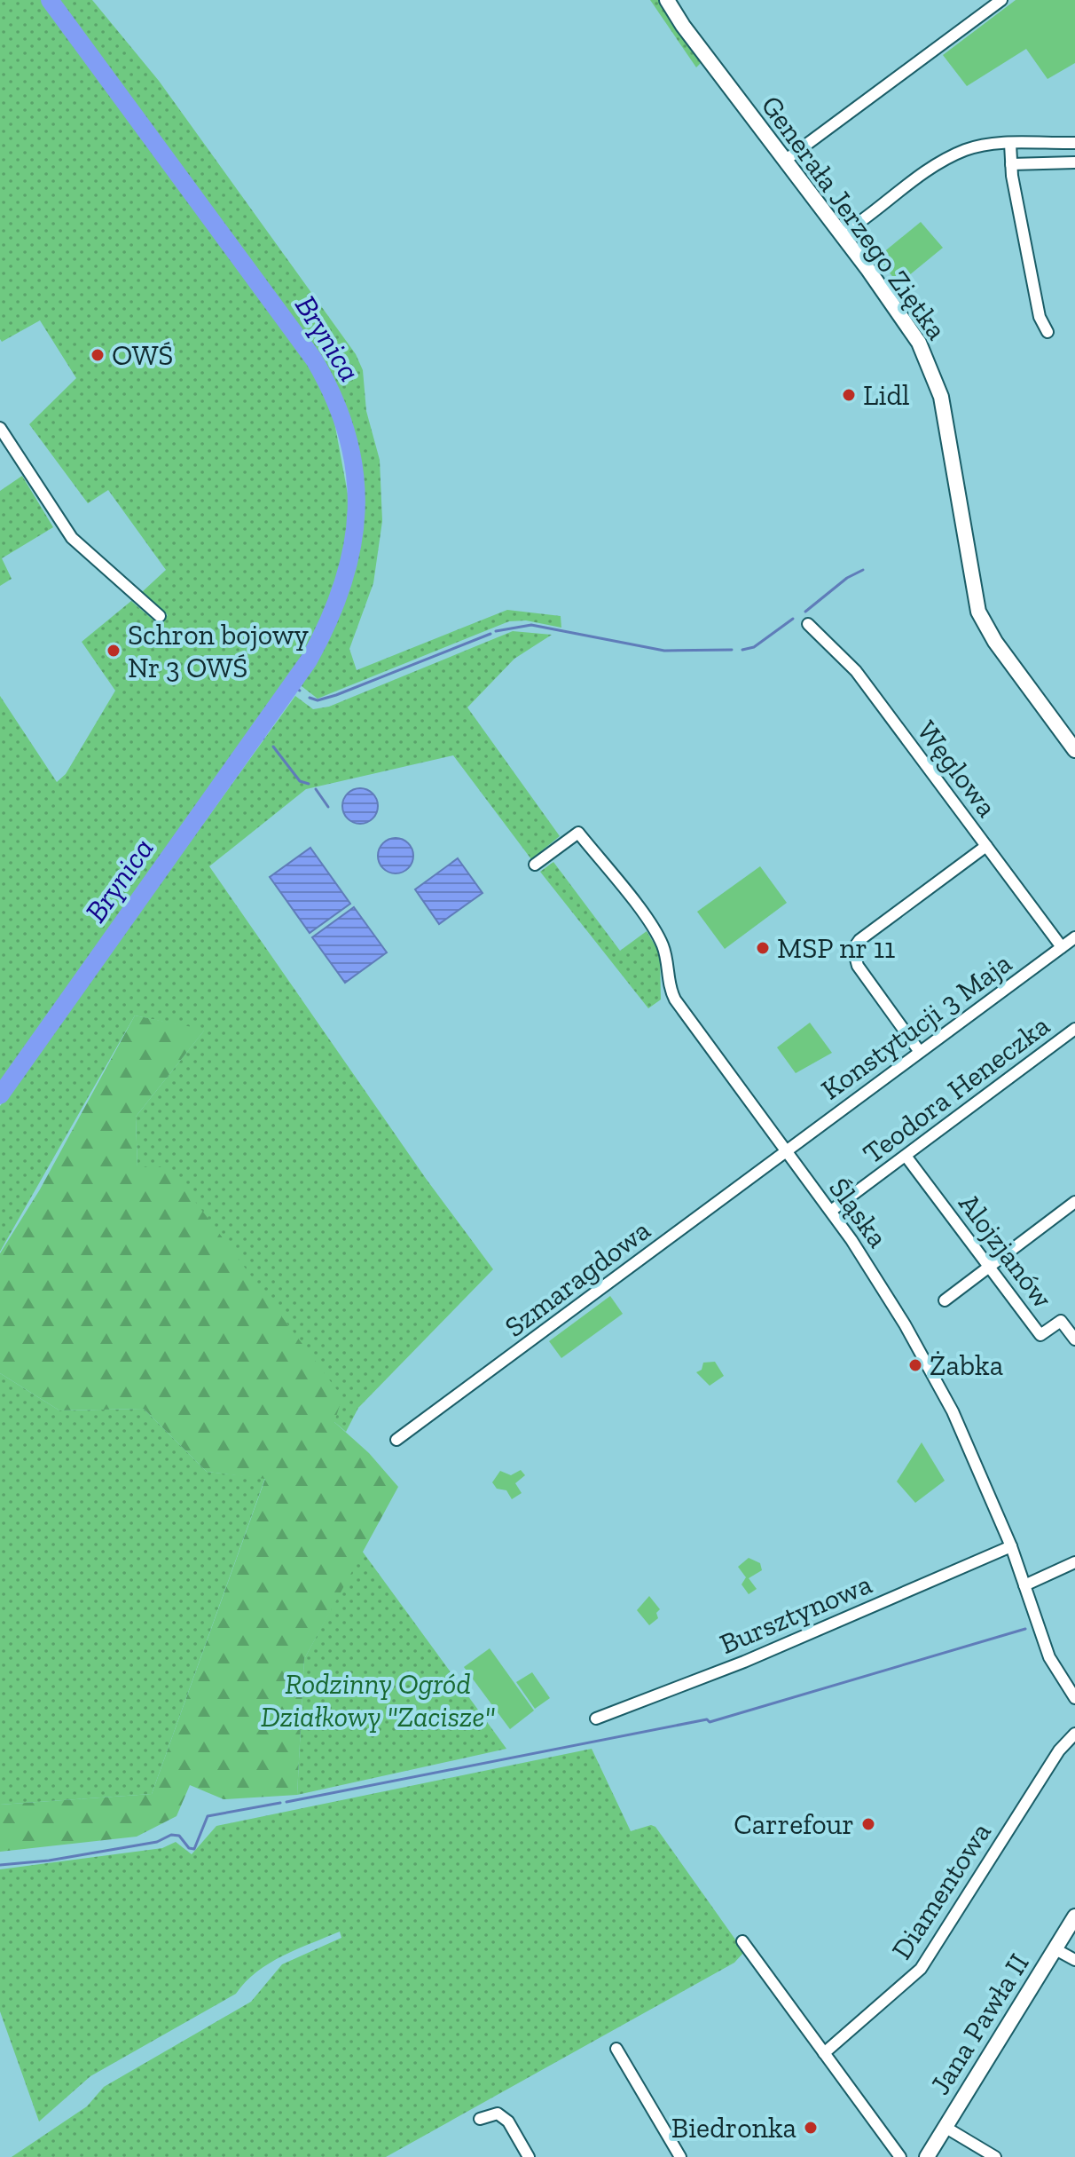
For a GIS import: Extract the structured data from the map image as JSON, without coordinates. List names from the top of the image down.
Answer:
{
  "streets": {
    "street": [
      "Generała Jerzego Ziętka",
      "Węglowa",
      "Konstytucji 3 Maja",
      "Teodora Heneczka",
      "Śląska",
      "Alojzjanów",
      "Szmaragdowa",
      "Bursztynowa",
      "Diamentowa",
      "Jana Pawła II"
    ]
  },
  "crossings": [
    ["Węglowa", "Konstytucji 3 Maja"],
    ["Konstytucji 3 Maja", "Śląska"],
    ["Konstytucji 3 Maja", "Szmaragdowa"],
    ["Teodora Heneczka", "Śląska"],
    ["Teodora Heneczka", "Alojzjanów"],
    ["Śląska", "Szmaragdowa"],
    ["Śląska", "Bursztynowa"]
  ],
  "water": ["Brynica"],
  "parks": ["Rodzinny Ogród Działkowy \"Zacisze\""],
  "places": [
    "OWŚ",
    "Lidl",
    "Schron bojowy Nr 3 OWŚ",
    "MSP nr 11",
    "Żabka",
    "Carrefour",
    "Biedronka"
  ]
}
